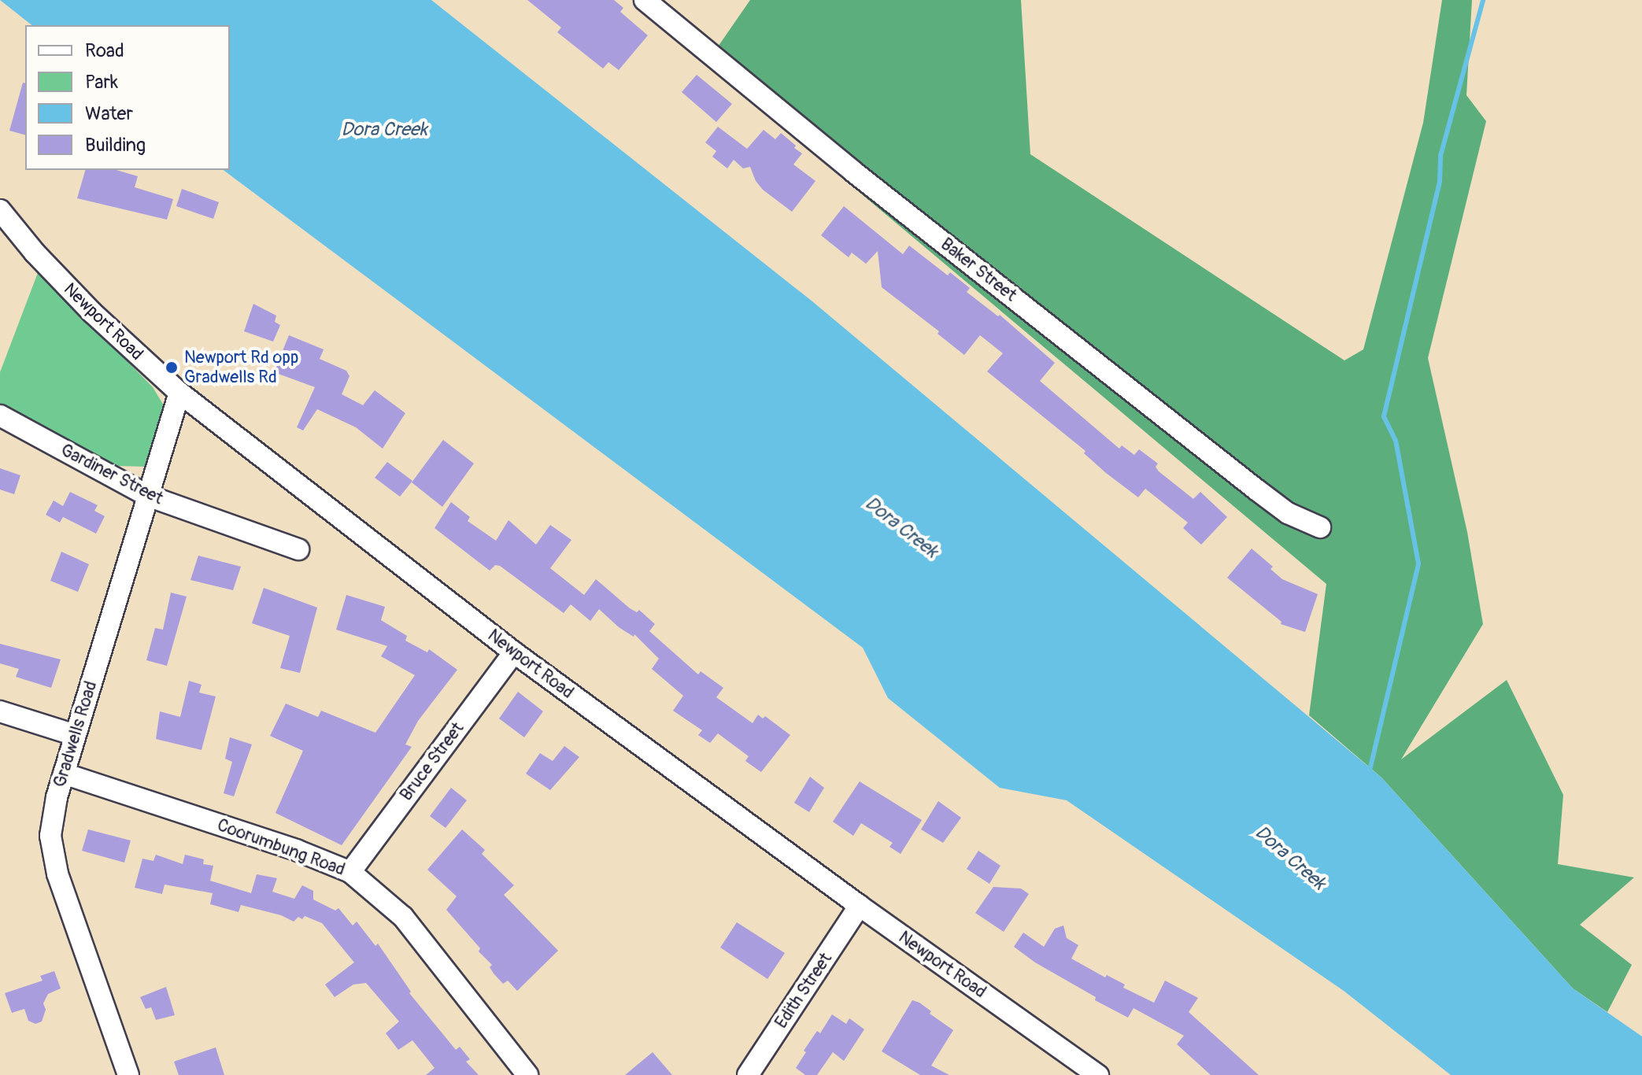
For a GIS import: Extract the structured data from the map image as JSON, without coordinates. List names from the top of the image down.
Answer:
{
  "streets": {
    "street": [
      "Baker Street",
      "Newport Road",
      "Gardiner Street",
      "Gradwells Road",
      "Bruce Street",
      "Coorumbung Road",
      "Edith Street"
    ]
  },
  "crossings": [
    ["Newport Road", "Gradwells Road"],
    ["Newport Road", "Bruce Street"],
    ["Newport Road", "Edith Street"],
    ["Gardiner Street", "Gradwells Road"],
    ["Gradwells Road", "Coorumbung Road"],
    ["Bruce Street", "Coorumbung Road"]
  ],
  "water": ["Dora Creek"],
  "places": ["Newport Rd opp Gradwells Rd"],
  "legend": [
    "Road",
    "Park",
    "Water",
    "Building"
  ]
}
